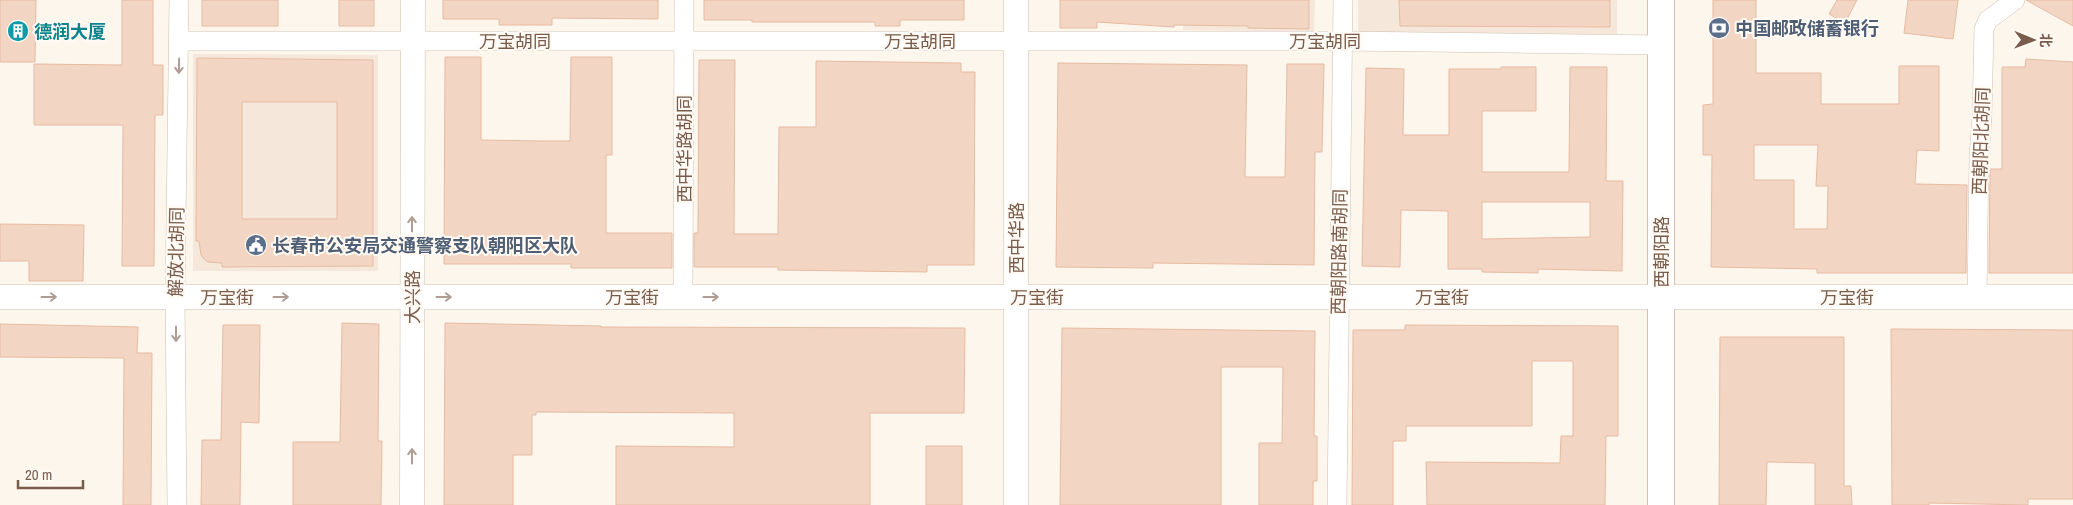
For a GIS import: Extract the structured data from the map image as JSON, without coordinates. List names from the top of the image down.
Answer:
{
  "streets": {
    "main road": ["西朝阳路"],
    "street": [
      "万宝胡同",
      "西朝阳北胡同",
      "西中华路胡同",
      "西中华路",
      "解放北胡同",
      "西朝阳路南胡同",
      "万宝街",
      "大兴路"
    ]
  },
  "crossings": [
    ["万宝胡同", "西中华路胡同"],
    ["万宝胡同", "西中华路"],
    ["万宝胡同", "解放北胡同"],
    ["万宝胡同", "西朝阳路南胡同"],
    ["万宝胡同", "西朝阳路"],
    ["万宝胡同", "大兴路"],
    ["西朝阳北胡同", "万宝街"],
    ["西中华路胡同", "万宝街"],
    ["西中华路", "万宝街"],
    ["解放北胡同", "万宝街"],
    ["西朝阳路南胡同", "万宝街"],
    ["西朝阳路", "万宝街"],
    ["万宝街", "大兴路"]
  ],
  "one_way": ["解放北胡同", "万宝街", "大兴路"],
  "places": {
    "bank": ["中国邮政储蓄银行"],
    "building": ["德润大厦"],
    "public building": ["长春市公安局交通警察支队朝阳区大队"]
  },
  "scale_bar": "20 m",
  "north": "right"
}
